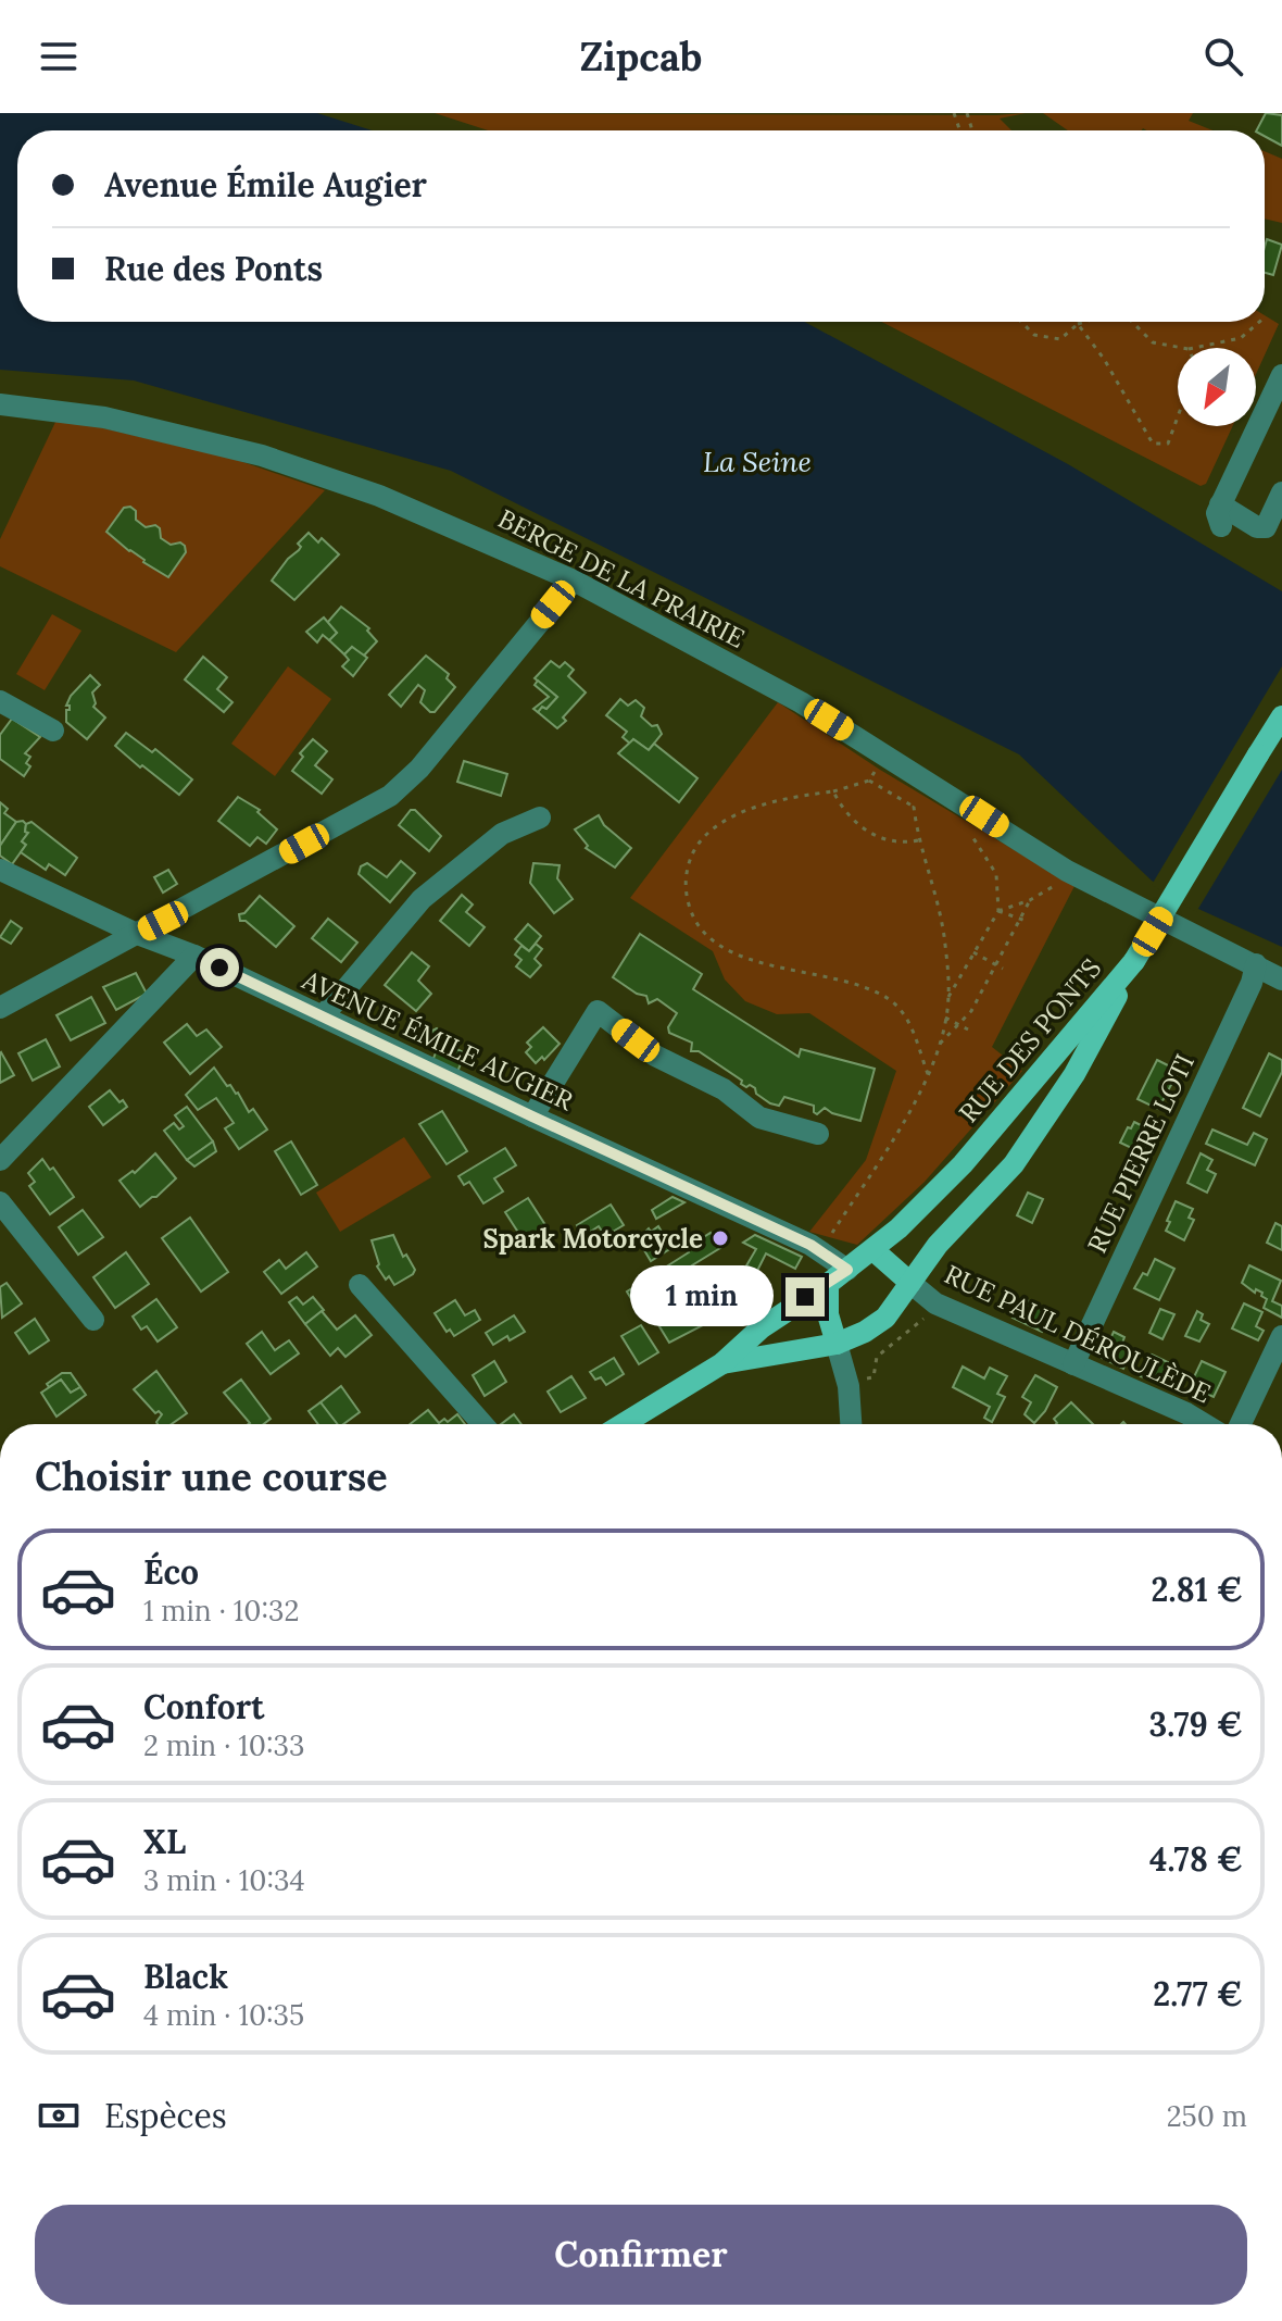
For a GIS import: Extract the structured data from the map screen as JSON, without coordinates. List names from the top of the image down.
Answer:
{
  "streets": {
    "main road": ["RUE DES PONTS"],
    "street": [
      "BERGE DE LA PRAIRIE",
      "AVENUE ÉMILE AUGIER",
      "RUE PIERRE LOTI",
      "RUE PAUL DÉROULÈDE"
    ]
  },
  "crossings": [
    ["BERGE DE LA PRAIRIE", "RUE PIERRE LOTI"],
    ["AVENUE ÉMILE AUGIER", "RUE DES PONTS"],
    ["RUE DES PONTS", "RUE PAUL DÉROULÈDE"],
    ["RUE PIERRE LOTI", "RUE PAUL DÉROULÈDE"]
  ],
  "water": ["La Seine"],
  "places": ["Spark Motorcycle"],
  "north": "bottom left",
  "page": {
    "header": "Zipcab",
    "banner": ["Avenue Émile Augier", "Rue des Ponts"],
    "bubble": "1 min",
    "heading": "Choisir une course",
    "list": [
      {
        "name": "Éco",
        "note": "1 min · 10:32",
        "value": "2.81 €"
      },
      {
        "name": "Confort",
        "note": "2 min · 10:33",
        "value": "3.79 €"
      },
      {
        "name": "XL",
        "note": "3 min · 10:34",
        "value": "4.78 €"
      },
      {
        "name": "Black",
        "note": "4 min · 10:35",
        "value": "2.77 €"
      }
    ],
    "pay": ["Espèces", "250 m"],
    "buttons": "Confirmer"
  }
}
